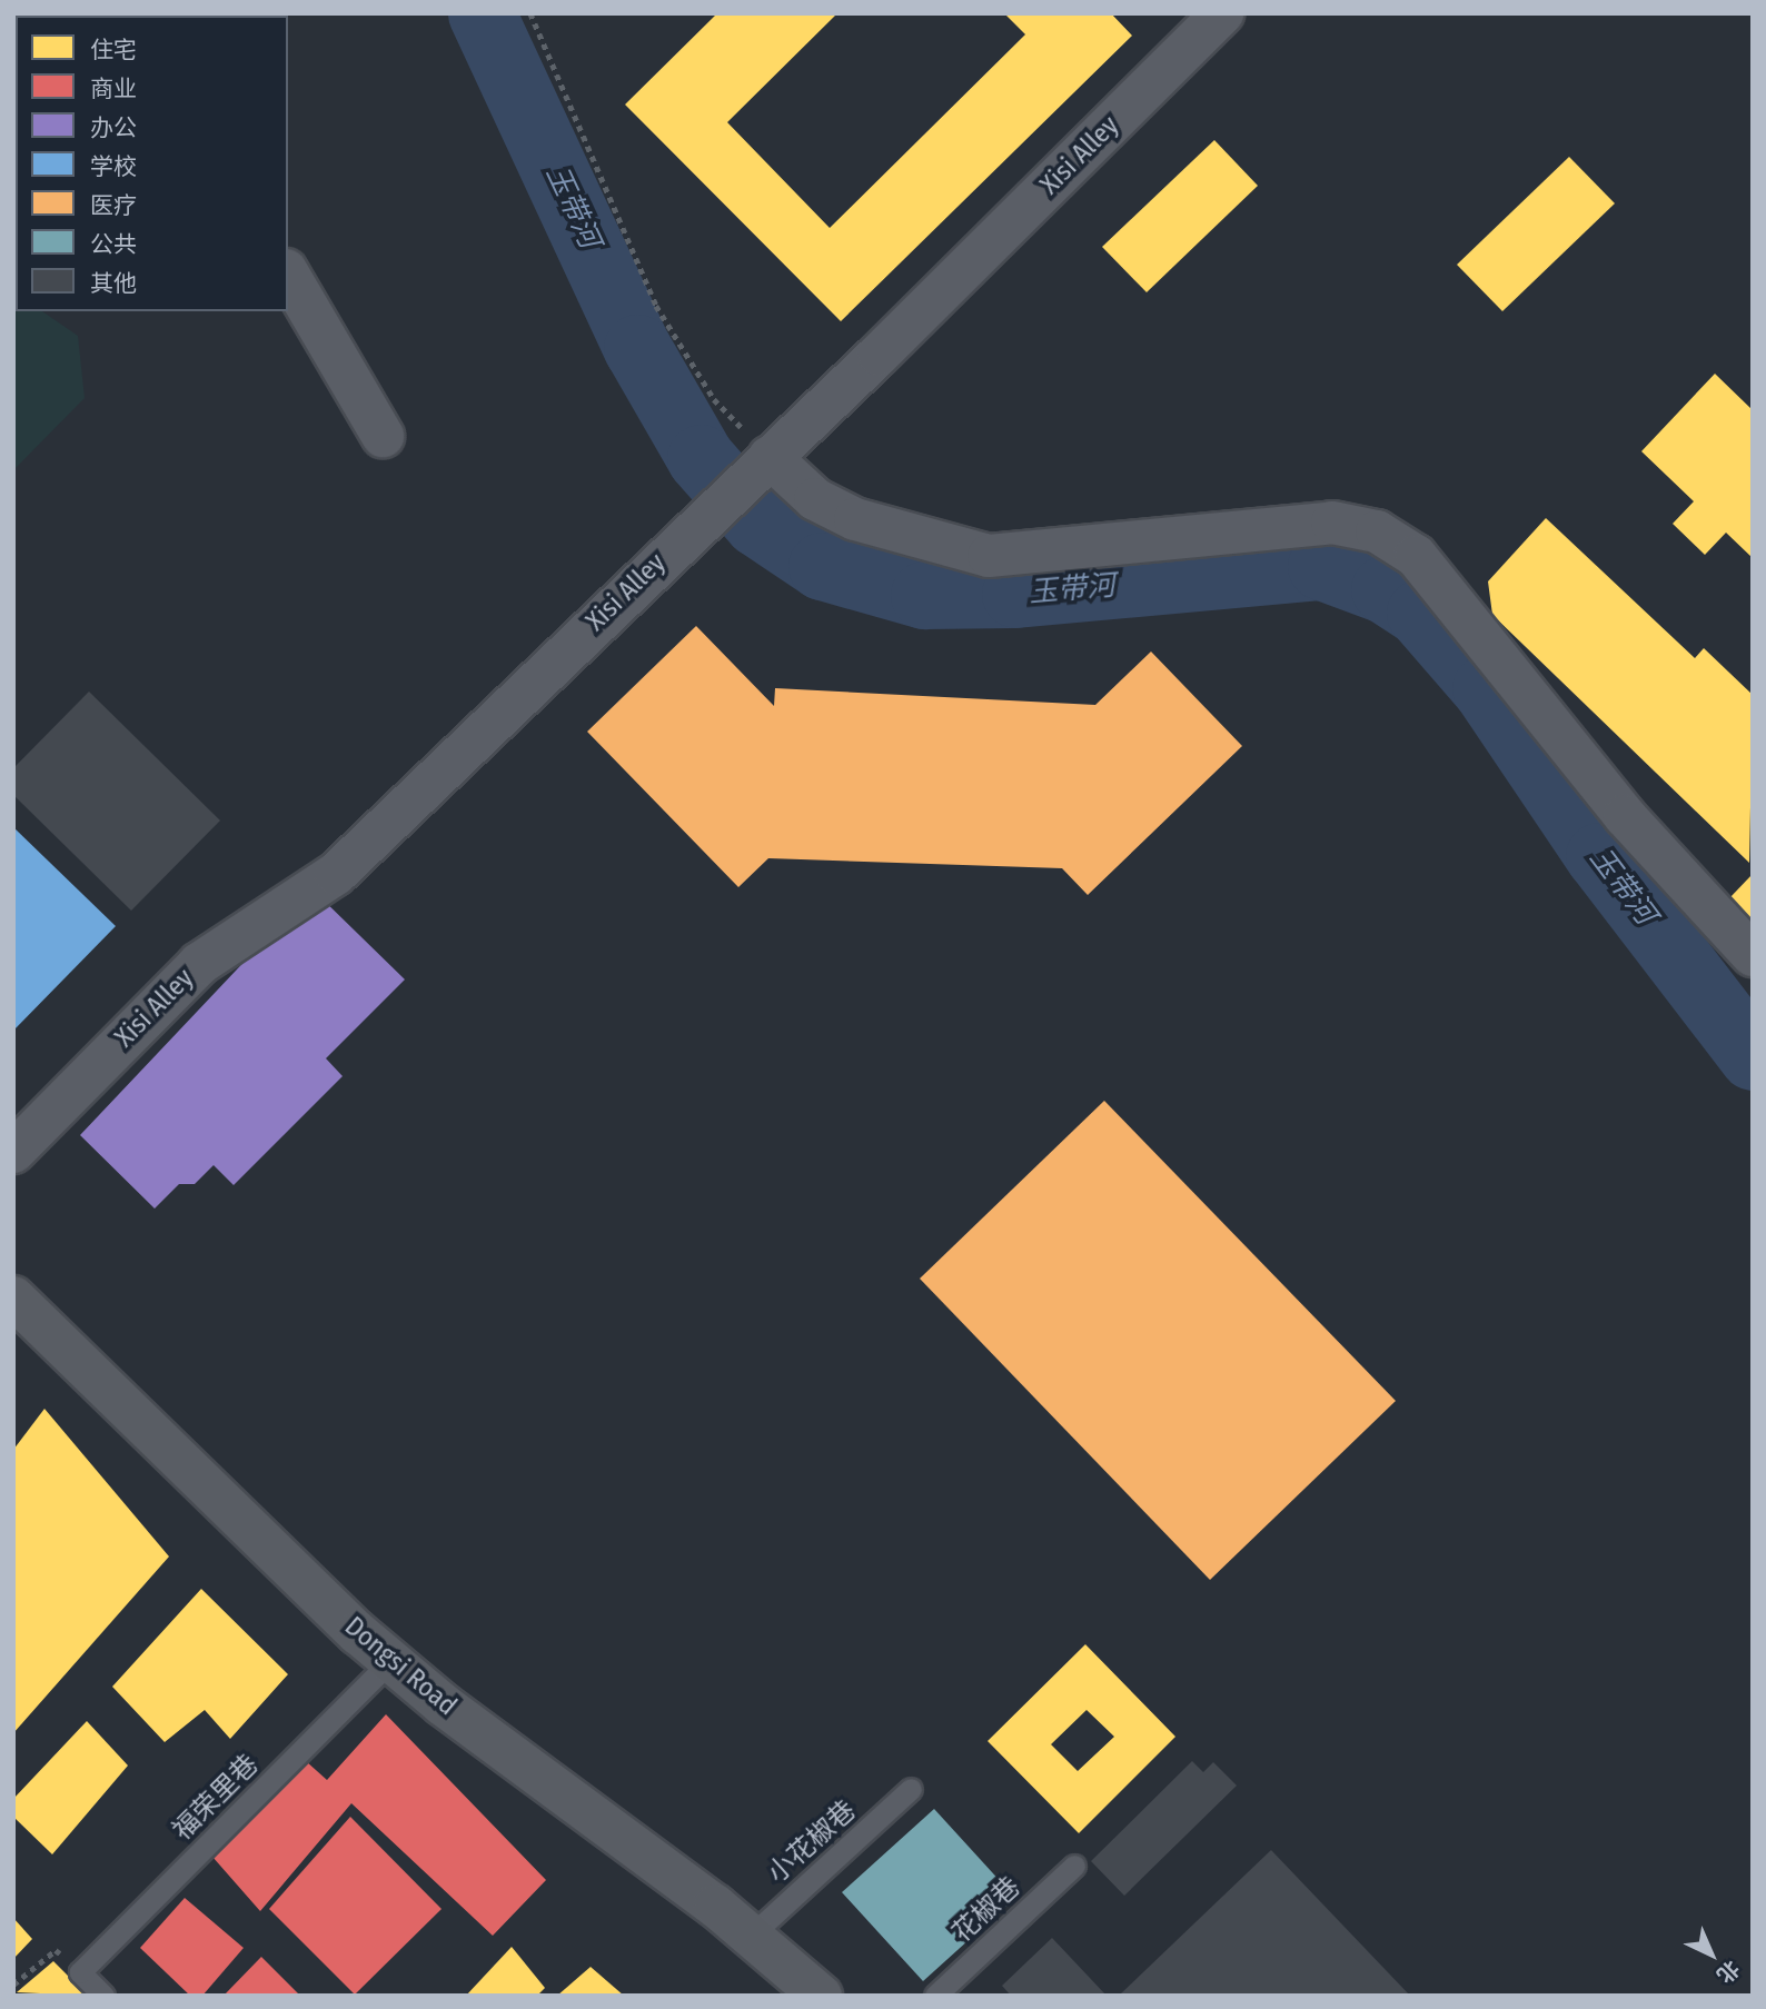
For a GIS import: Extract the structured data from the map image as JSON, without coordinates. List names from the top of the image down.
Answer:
{
  "streets": {
    "street": ["Xisi Alley", "Dongsi Road"],
    "lane": ["福荣里巷", "小花椒巷", "花椒巷"]
  },
  "crossings": [
    ["Dongsi Road", "福荣里巷"],
    ["Dongsi Road", "小花椒巷"]
  ],
  "water": ["玉带河"],
  "legend": [
    "住宅",
    "商业",
    "办公",
    "学校",
    "医疗",
    "公共",
    "其他"
  ],
  "north": "bottom right"
}
